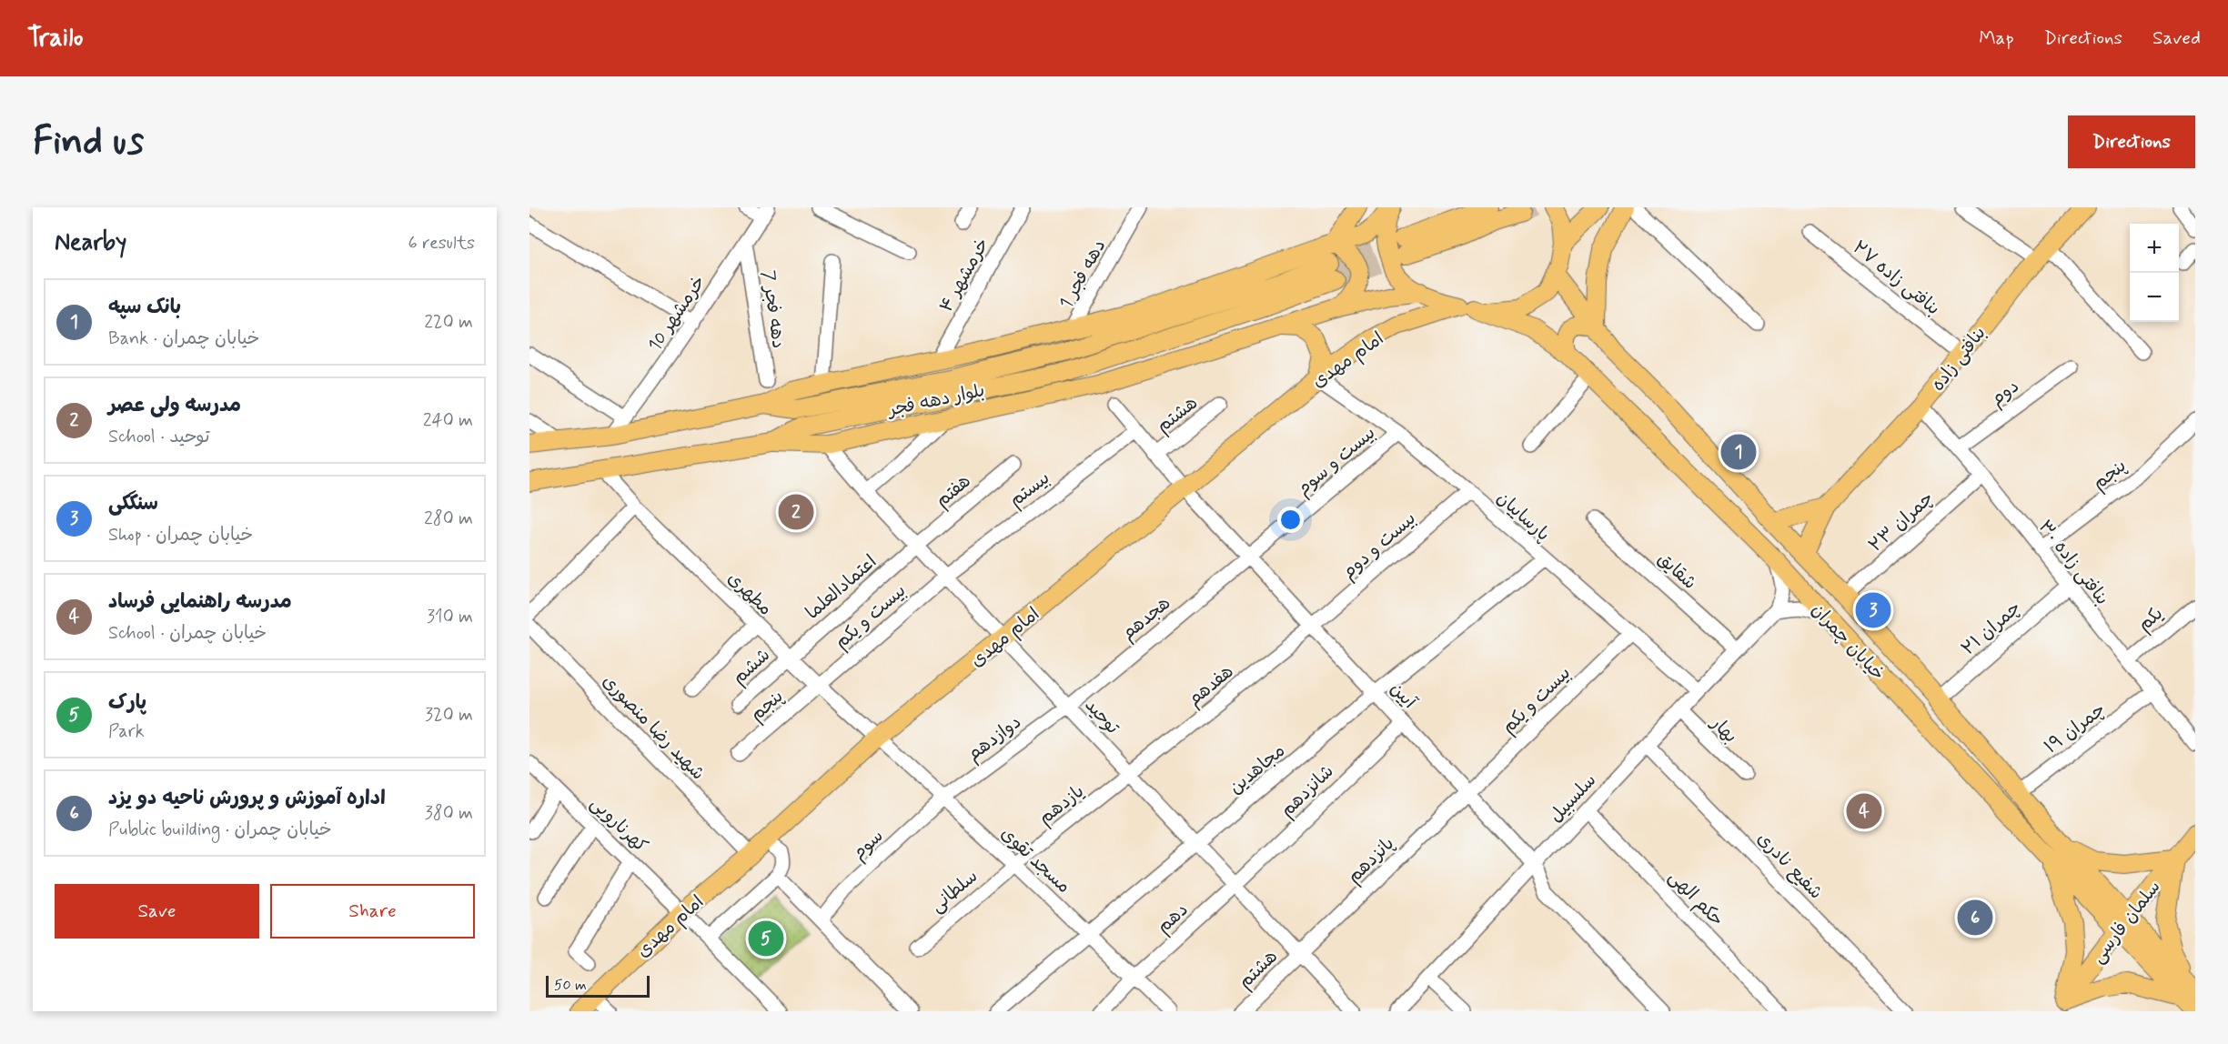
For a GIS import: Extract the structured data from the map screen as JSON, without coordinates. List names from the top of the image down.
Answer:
{
  "streets": {
    "main road": [
      "بنافتی زاده",
      "امام مهدی",
      "بلوار دهه فجر",
      "خیابان چمران",
      "سلمان فارسی"
    ],
    "street": [
      "دهه فجر 1",
      "خرمشهر ۴",
      "بنافتی زاده ۲۷",
      "دهه فجر 7",
      "خرمشهر 10",
      "دوم",
      "هشتم",
      "بیست و سوم",
      "پنجم",
      "بیستم",
      "هفتم",
      "پارساییان",
      "چمران ۲۳",
      "بیست و دوم",
      "بنافتی زاده ۳۰",
      "شقایق",
      "اعتمادالعلما",
      "مطهری",
      "بیست و یکم",
      "هجدهم",
      "یکم",
      "چمران ۲۱",
      "ششم",
      "هفدهم",
      "آیین",
      "توحید",
      "شهید رضا منصوری",
      "چمران ۱۹",
      "بهار",
      "دوازدهم",
      "مجاهدین",
      "شانزدهم",
      "سلسبیل",
      "یازدهم",
      "کهرنارویی",
      "سوم",
      "مسجد تقوی",
      "پانزدهم",
      "شفیع نادری",
      "سلطانی",
      "حکم الهی",
      "دهم"
    ]
  },
  "crossings": [
    ["بنافتی زاده ۲۷", "بنافتی زاده"],
    ["دهه فجر 7", "خرمشهر 10"],
    ["خرمشهر 10", "بلوار دهه فجر"],
    ["بنافتی زاده", "بنافتی زاده ۳۰"],
    ["بنافتی زاده", "خیابان چمران"],
    ["امام مهدی", "پارساییان"],
    ["امام مهدی", "مطهری"],
    ["امام مهدی", "خیابان چمران"],
    ["امام مهدی", "آیین"],
    ["امام مهدی", "توحید"],
    ["امام مهدی", "شهید رضا منصوری"],
    ["امام مهدی", "کهرنارویی"],
    ["امام مهدی", "مسجد تقوی"],
    ["دوم", "بنافتی زاده ۳۰"],
    ["بلوار دهه فجر", "مطهری"],
    ["هشتم", "آیین"],
    ["هشتم", "توحید"],
    ["هشتم", "پانزدهم"],
    ["بیست و سوم", "پارساییان"],
    ["بیست و سوم", "هجدهم"],
    ["بیست و سوم", "آیین"],
    ["پنجم", "بنافتی زاده ۳۰"],
    ["پنجم", "مطهری"],
    ["پنجم", "بیست و یکم"],
    ["بیستم", "بیست و یکم"],
    ["بیستم", "آیین"],
    ["بیستم", "توحید"],
    ["هفتم", "اعتمادالعلما"],
    ["هفتم", "توحید"],
    ["پارساییان", "بیست و دوم"],
    ["پارساییان", "بیست و یکم"],
    ["پارساییان", "مجاهدین"],
    ["پارساییان", "سلسبیل"],
    ["چمران ۲۳", "بنافتی زاده ۳۰"],
    ["چمران ۲۳", "خیابان چمران"],
    ["بیست و دوم", "هفدهم"],
    ["بیست و دوم", "آیین"],
    ["بنافتی زاده ۳۰", "یکم"],
    ["بنافتی زاده ۳۰", "چمران ۲۱"],
    ["بنافتی زاده ۳۰", "چمران ۱۹"],
    ["شقایق", "سلسبیل"],
    ["اعتمادالعلما", "مطهری"],
    ["اعتمادالعلما", "ششم"],
    ["اعتمادالعلما", "توحید"],
    ["مطهری", "بیست و یکم"],
    ["مطهری", "ششم"],
    ["مطهری", "مسجد تقوی"],
    ["بیست و یکم", "آیین"],
    ["بیست و یکم", "توحید"],
    ["بیست و یکم", "پانزدهم"],
    ["هجدهم", "آیین"],
    ["هجدهم", "توحید"],
    ["هجدهم", "دوازدهم"],
    ["چمران ۲۱", "خیابان چمران"],
    ["خیابان چمران", "چمران ۱۹"],
    ["خیابان چمران", "سلسبیل"],
    ["خیابان چمران", "سلمان فارسی"],
    ["هفدهم", "آیین"],
    ["هفدهم", "توحید"],
    ["هفدهم", "یازدهم"],
    ["آیین", "مجاهدین"],
    ["آیین", "شانزدهم"],
    ["آیین", "سلسبیل"],
    ["آیین", "پانزدهم"],
    ["توحید", "دوازدهم"],
    ["توحید", "مجاهدین"],
    ["توحید", "شانزدهم"],
    ["توحید", "یازدهم"],
    ["توحید", "پانزدهم"],
    ["توحید", "دهم"],
    ["بهار", "سلسبیل"],
    ["دوازدهم", "سوم"],
    ["دوازدهم", "مسجد تقوی"],
    ["مجاهدین", "مسجد تقوی"],
    ["شانزدهم", "دهم"],
    ["سلسبیل", "شفیع نادری"],
    ["سلسبیل", "حکم الهی"],
    ["یازدهم", "مسجد تقوی"],
    ["یازدهم", "سلطانی"],
    ["سوم", "مسجد تقوی"],
    ["مسجد تقوی", "سلطانی"],
    ["مسجد تقوی", "دهم"]
  ],
  "scale_bar": "50 m",
  "page": {
    "header": "Trailo",
    "nav": ["Map", "Directions", "Saved"],
    "buttons": [
      "Directions",
      ["Save", "Share"]
    ],
    "title": "Find us",
    "heading": ["Nearby", "6 results"],
    "map_buttons": ["+", "−"],
    "list": [
      {
        "mark": "1",
        "name": "بانک سپه",
        "note": "Bank · خیابان چمران",
        "value": "220 m"
      },
      {
        "mark": "2",
        "name": "مدرسه ولی عصر",
        "note": "School · توحید",
        "value": "240 m"
      },
      {
        "mark": "3",
        "name": "سنگکی",
        "note": "Shop · خیابان چمران",
        "value": "280 m"
      },
      {
        "mark": "4",
        "name": "مدرسه راهنمایی فرساد",
        "note": "School · خیابان چمران",
        "value": "310 m"
      },
      {
        "mark": "5",
        "name": "پارک",
        "note": "Park",
        "value": "320 m"
      },
      {
        "mark": "6",
        "name": "اداره آموزش و پرورش ناحیه دو یزد",
        "note": "Public building · خیابان چمران",
        "value": "380 m"
      }
    ],
    "pins": [
      "1",
      "2",
      "3",
      "4",
      "6",
      "5"
    ],
    "scale": "50 m"
  }
}
